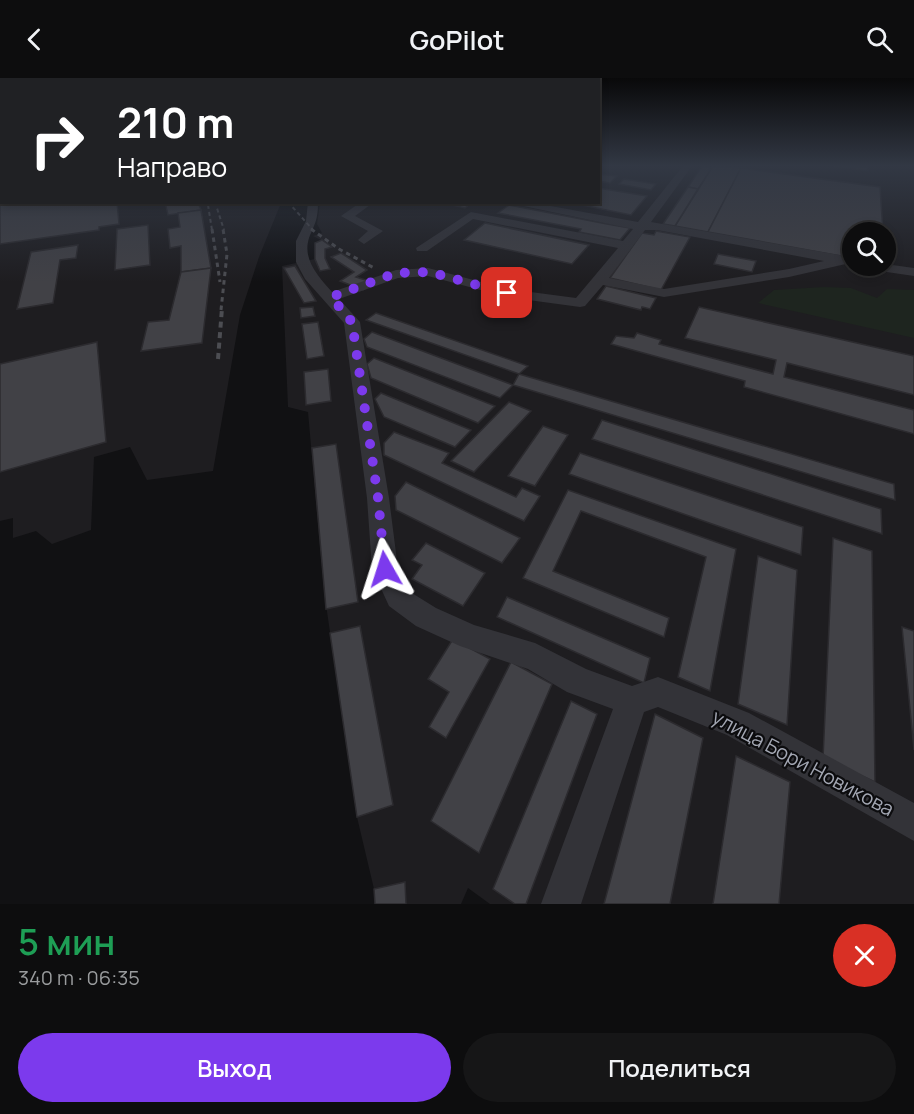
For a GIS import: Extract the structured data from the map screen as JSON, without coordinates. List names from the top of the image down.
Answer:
{
  "streets": {
    "street": ["улица Бори Новикова"]
  },
  "page": {
    "header": "GoPilot",
    "turn": ["210 m", "Направо"],
    "heading": ["5 мин", "340 m · 06:35"],
    "buttons": ["Выход", "Поделиться"]
  }
}
